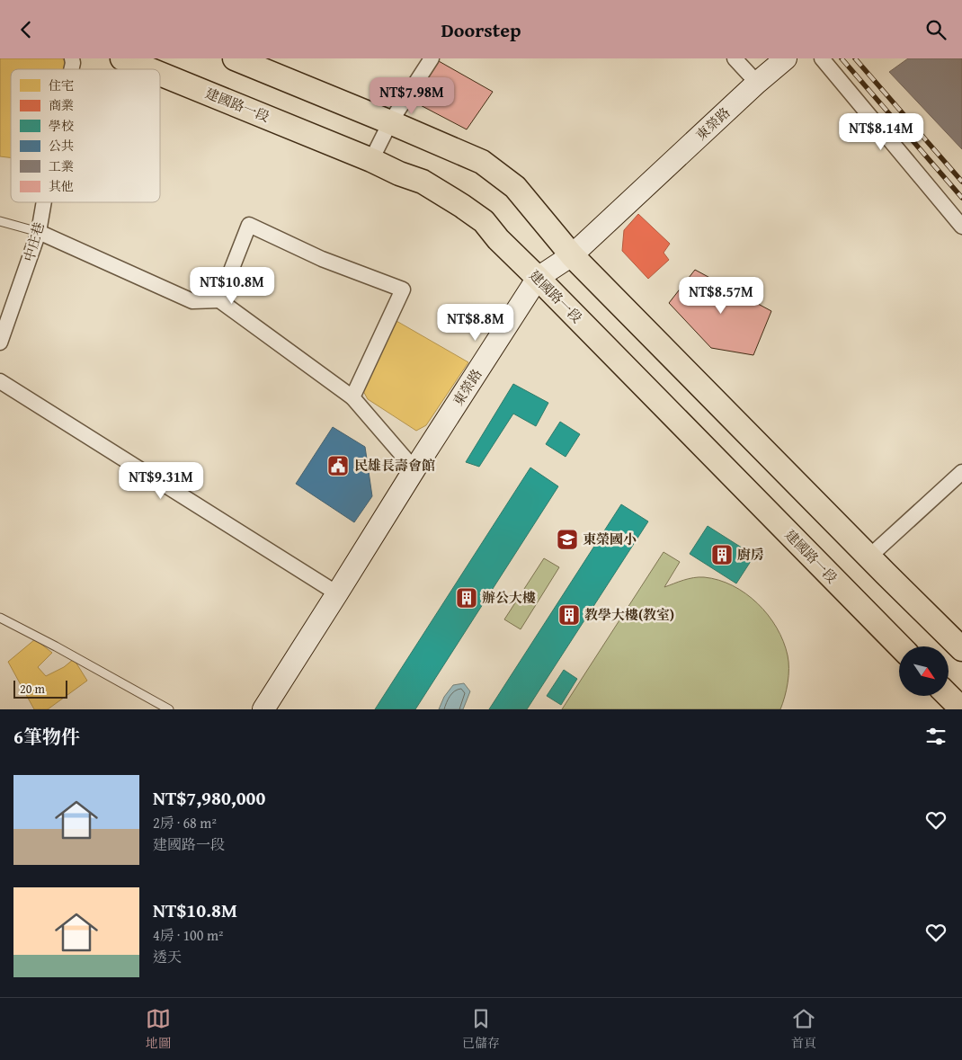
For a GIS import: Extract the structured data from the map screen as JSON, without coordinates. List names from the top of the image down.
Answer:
{
  "streets": {
    "main road": ["建國路一段"],
    "street": ["東榮路", "中庄巷"]
  },
  "crossings": [
    ["建國路一段", "東榮路"]
  ],
  "places": {
    "public building": ["民雄長壽會館"],
    "school or university": ["東榮國小"],
    "building": ["廚房", "辦公大樓", "教學大樓(教室)"]
  },
  "legend": [
    "住宅",
    "商業",
    "學校",
    "公共",
    "工業",
    "其他"
  ],
  "scale_bar": "20 m",
  "north": "bottom right",
  "page": {
    "header": "Doorstep",
    "price": [
      "NT$7.98M",
      "NT$8.14M",
      "NT$10.8M",
      "NT$8.57M",
      "NT$8.8M",
      "NT$9.31M"
    ],
    "scale": "20 m",
    "heading": "6筆物件",
    "list": [
      {
        "name": "NT$7,980,000",
        "note": "2房 · 68 m² · 建國路一段"
      },
      {
        "name": "NT$10.8M",
        "note": "4房 · 100 m² · 透天"
      }
    ],
    "tabs": ["地圖", "已儲存", "首頁"]
  }
}
